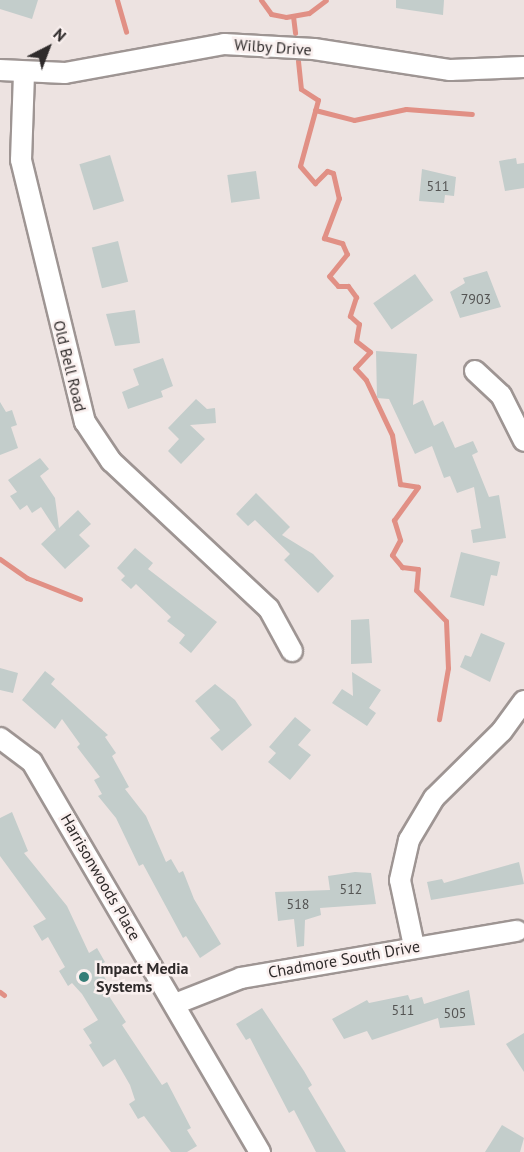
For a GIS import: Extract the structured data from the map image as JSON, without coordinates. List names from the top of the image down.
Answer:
{
  "streets": {
    "street": [
      "Wilby Drive",
      "Old Bell Road",
      "Harrisonwoods Place",
      "Chadmore South Drive"
    ]
  },
  "crossings": [
    ["Wilby Drive", "Old Bell Road"],
    ["Harrisonwoods Place", "Chadmore South Drive"]
  ],
  "places": ["Impact Media Systems"],
  "house_numbers": [
    "511",
    "7903",
    "512",
    "518",
    "511",
    "505"
  ],
  "north": "top right"
}
